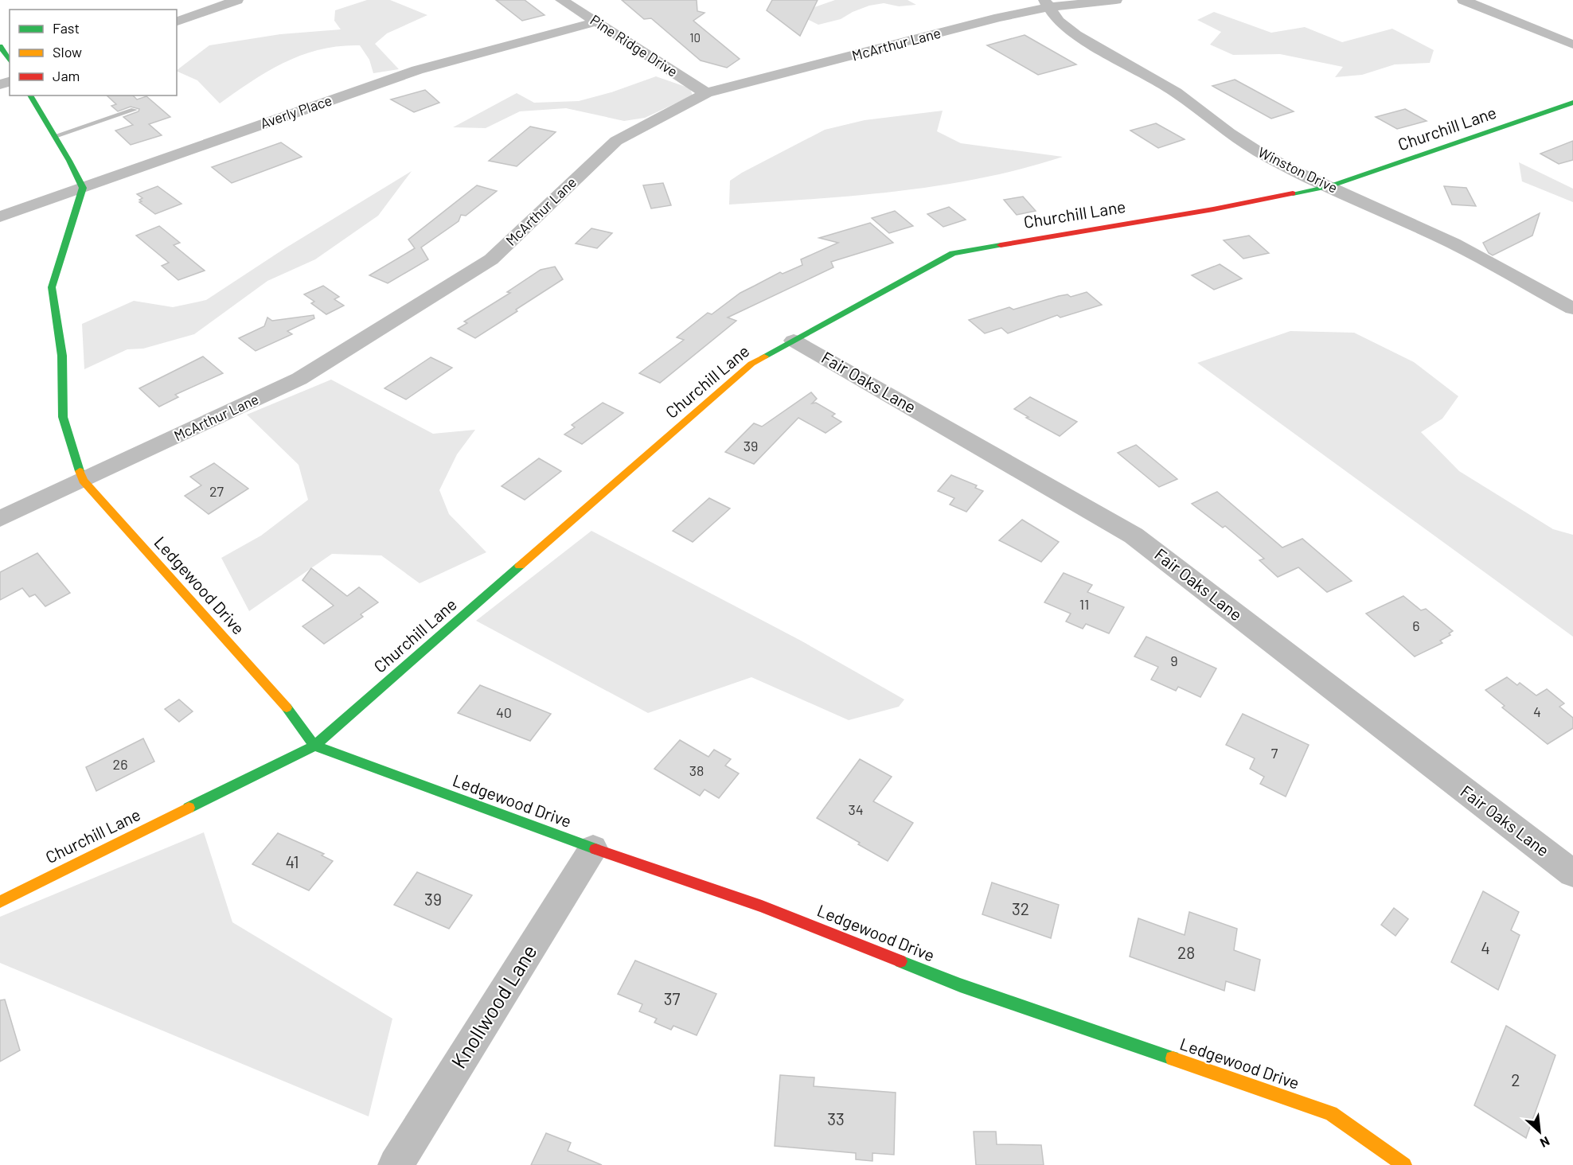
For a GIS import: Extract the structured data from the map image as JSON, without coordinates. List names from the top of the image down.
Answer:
{
  "streets": {
    "street": [
      "McArthur Lane",
      "Pine Ridge Drive",
      "Averly Place",
      "Churchill Lane",
      "Winston Drive",
      "Fair Oaks Lane",
      "Ledgewood Drive",
      "Knollwood Lane"
    ]
  },
  "crossings": [
    ["McArthur Lane", "Pine Ridge Drive"],
    ["McArthur Lane", "Winston Drive"],
    ["McArthur Lane", "Ledgewood Drive"],
    ["Pine Ridge Drive", "Averly Place"],
    ["Averly Place", "Ledgewood Drive"],
    ["Churchill Lane", "Winston Drive"],
    ["Churchill Lane", "Fair Oaks Lane"],
    ["Churchill Lane", "Ledgewood Drive"],
    ["Ledgewood Drive", "Knollwood Lane"]
  ],
  "house_numbers": [
    "10",
    "39",
    "27",
    "11",
    "6",
    "9",
    "4",
    "40",
    "7",
    "26",
    "38",
    "34",
    "41",
    "39",
    "32",
    "4",
    "28",
    "37",
    "2",
    "33"
  ],
  "legend": ["Fast", "Slow", "Jam"],
  "north": "bottom right"
}
